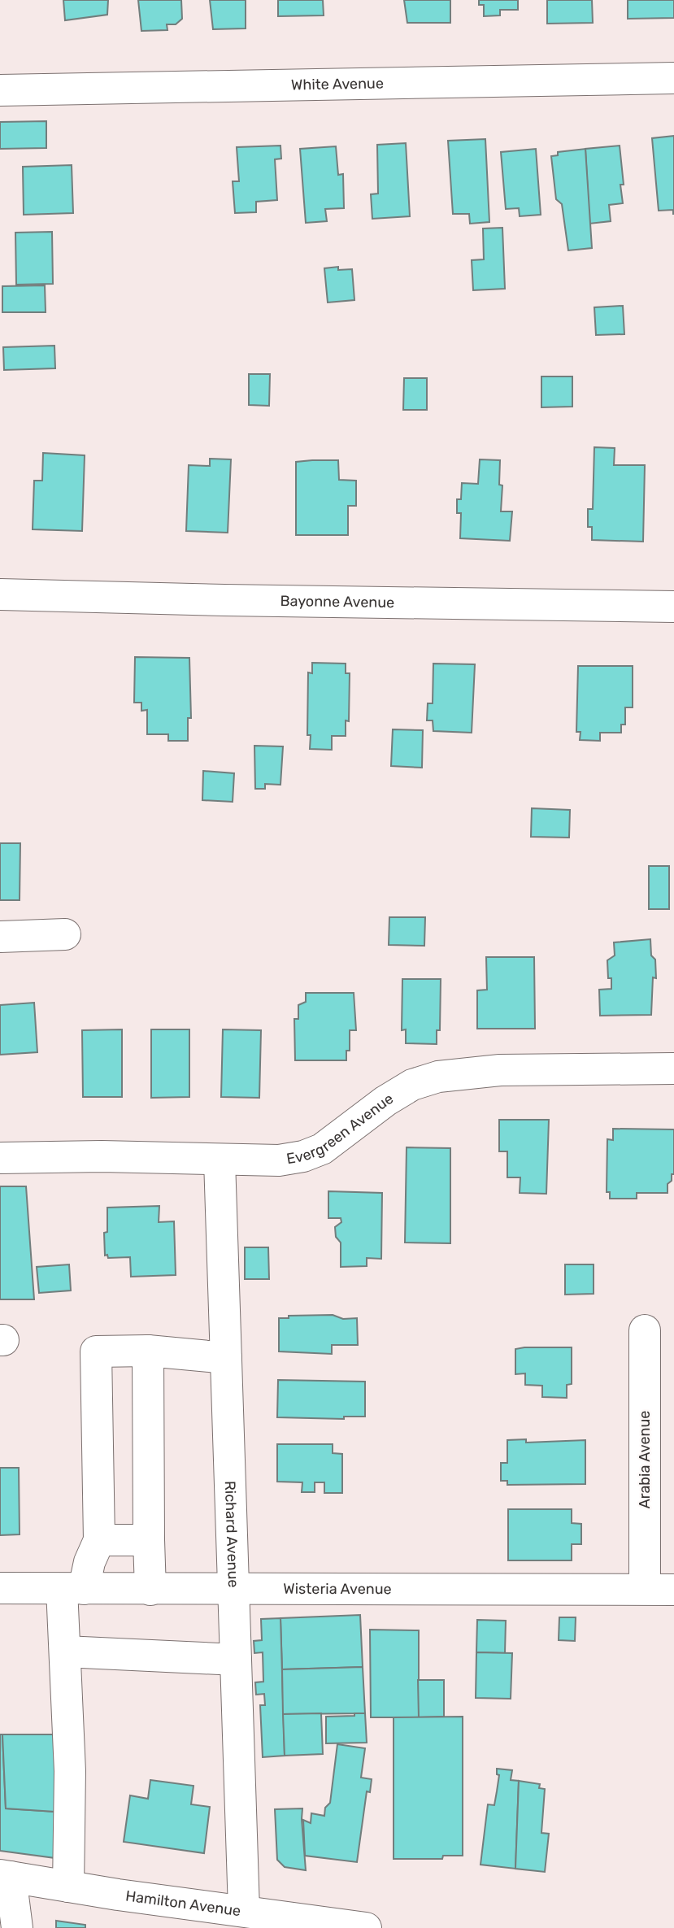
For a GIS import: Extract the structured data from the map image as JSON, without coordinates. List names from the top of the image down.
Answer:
{
  "streets": {
    "street": [
      "White Avenue",
      "Bayonne Avenue",
      "Evergreen Avenue",
      "Arabia Avenue",
      "Richard Avenue",
      "Wisteria Avenue",
      "Hamilton Avenue"
    ]
  },
  "crossings": [
    ["Evergreen Avenue", "Richard Avenue"],
    ["Arabia Avenue", "Wisteria Avenue"],
    ["Richard Avenue", "Wisteria Avenue"],
    ["Richard Avenue", "Hamilton Avenue"]
  ]
}
